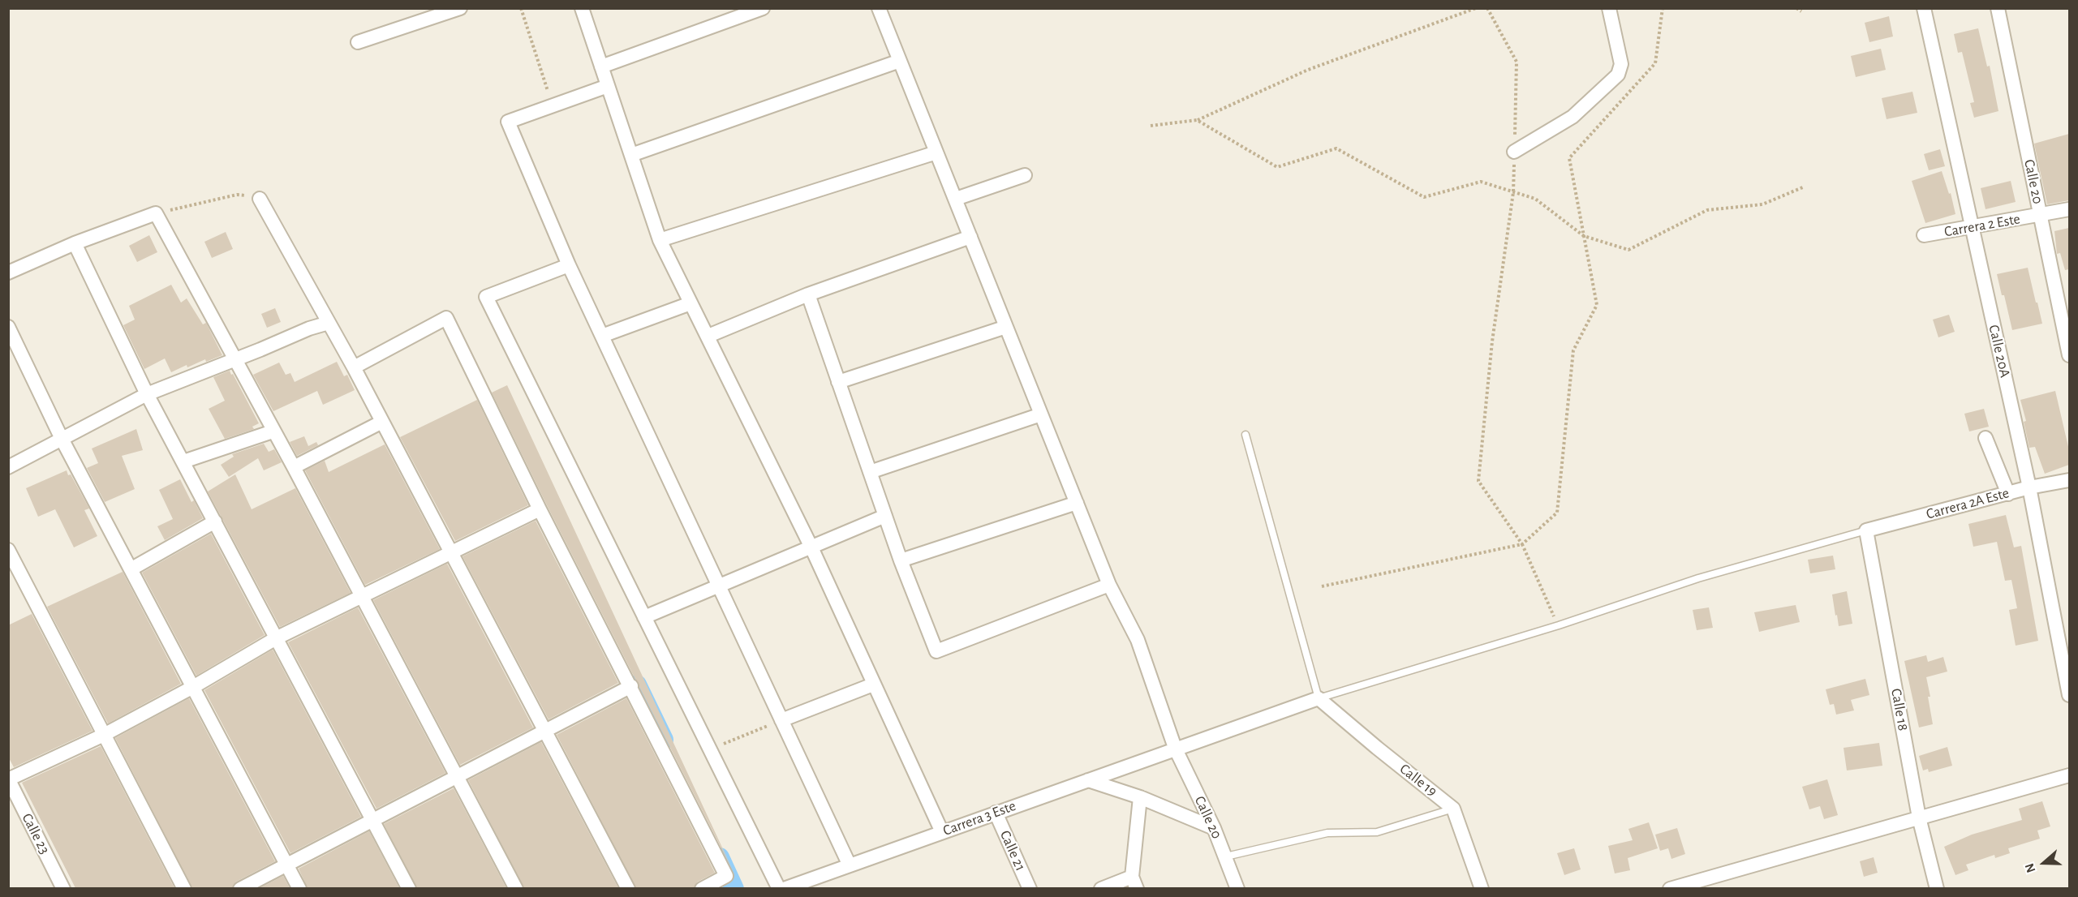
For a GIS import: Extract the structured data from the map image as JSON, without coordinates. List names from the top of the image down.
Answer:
{
  "streets": {
    "street": [
      "Calle 20",
      "Carrera 2 Este",
      "Calle 20A",
      "Carrera 2A Este",
      "Calle 18",
      "Calle 19",
      "Carrera 3 Este",
      "Calle 23",
      "Calle 21"
    ]
  },
  "crossings": [
    ["Calle 20", "Carrera 2 Este"],
    ["Calle 20", "Carrera 3 Este"],
    ["Carrera 2 Este", "Calle 20A"],
    ["Calle 20A", "Carrera 2A Este"],
    ["Carrera 2A Este", "Calle 18"],
    ["Calle 19", "Carrera 3 Este"],
    ["Carrera 3 Este", "Calle 21"]
  ],
  "north": "left"
}
